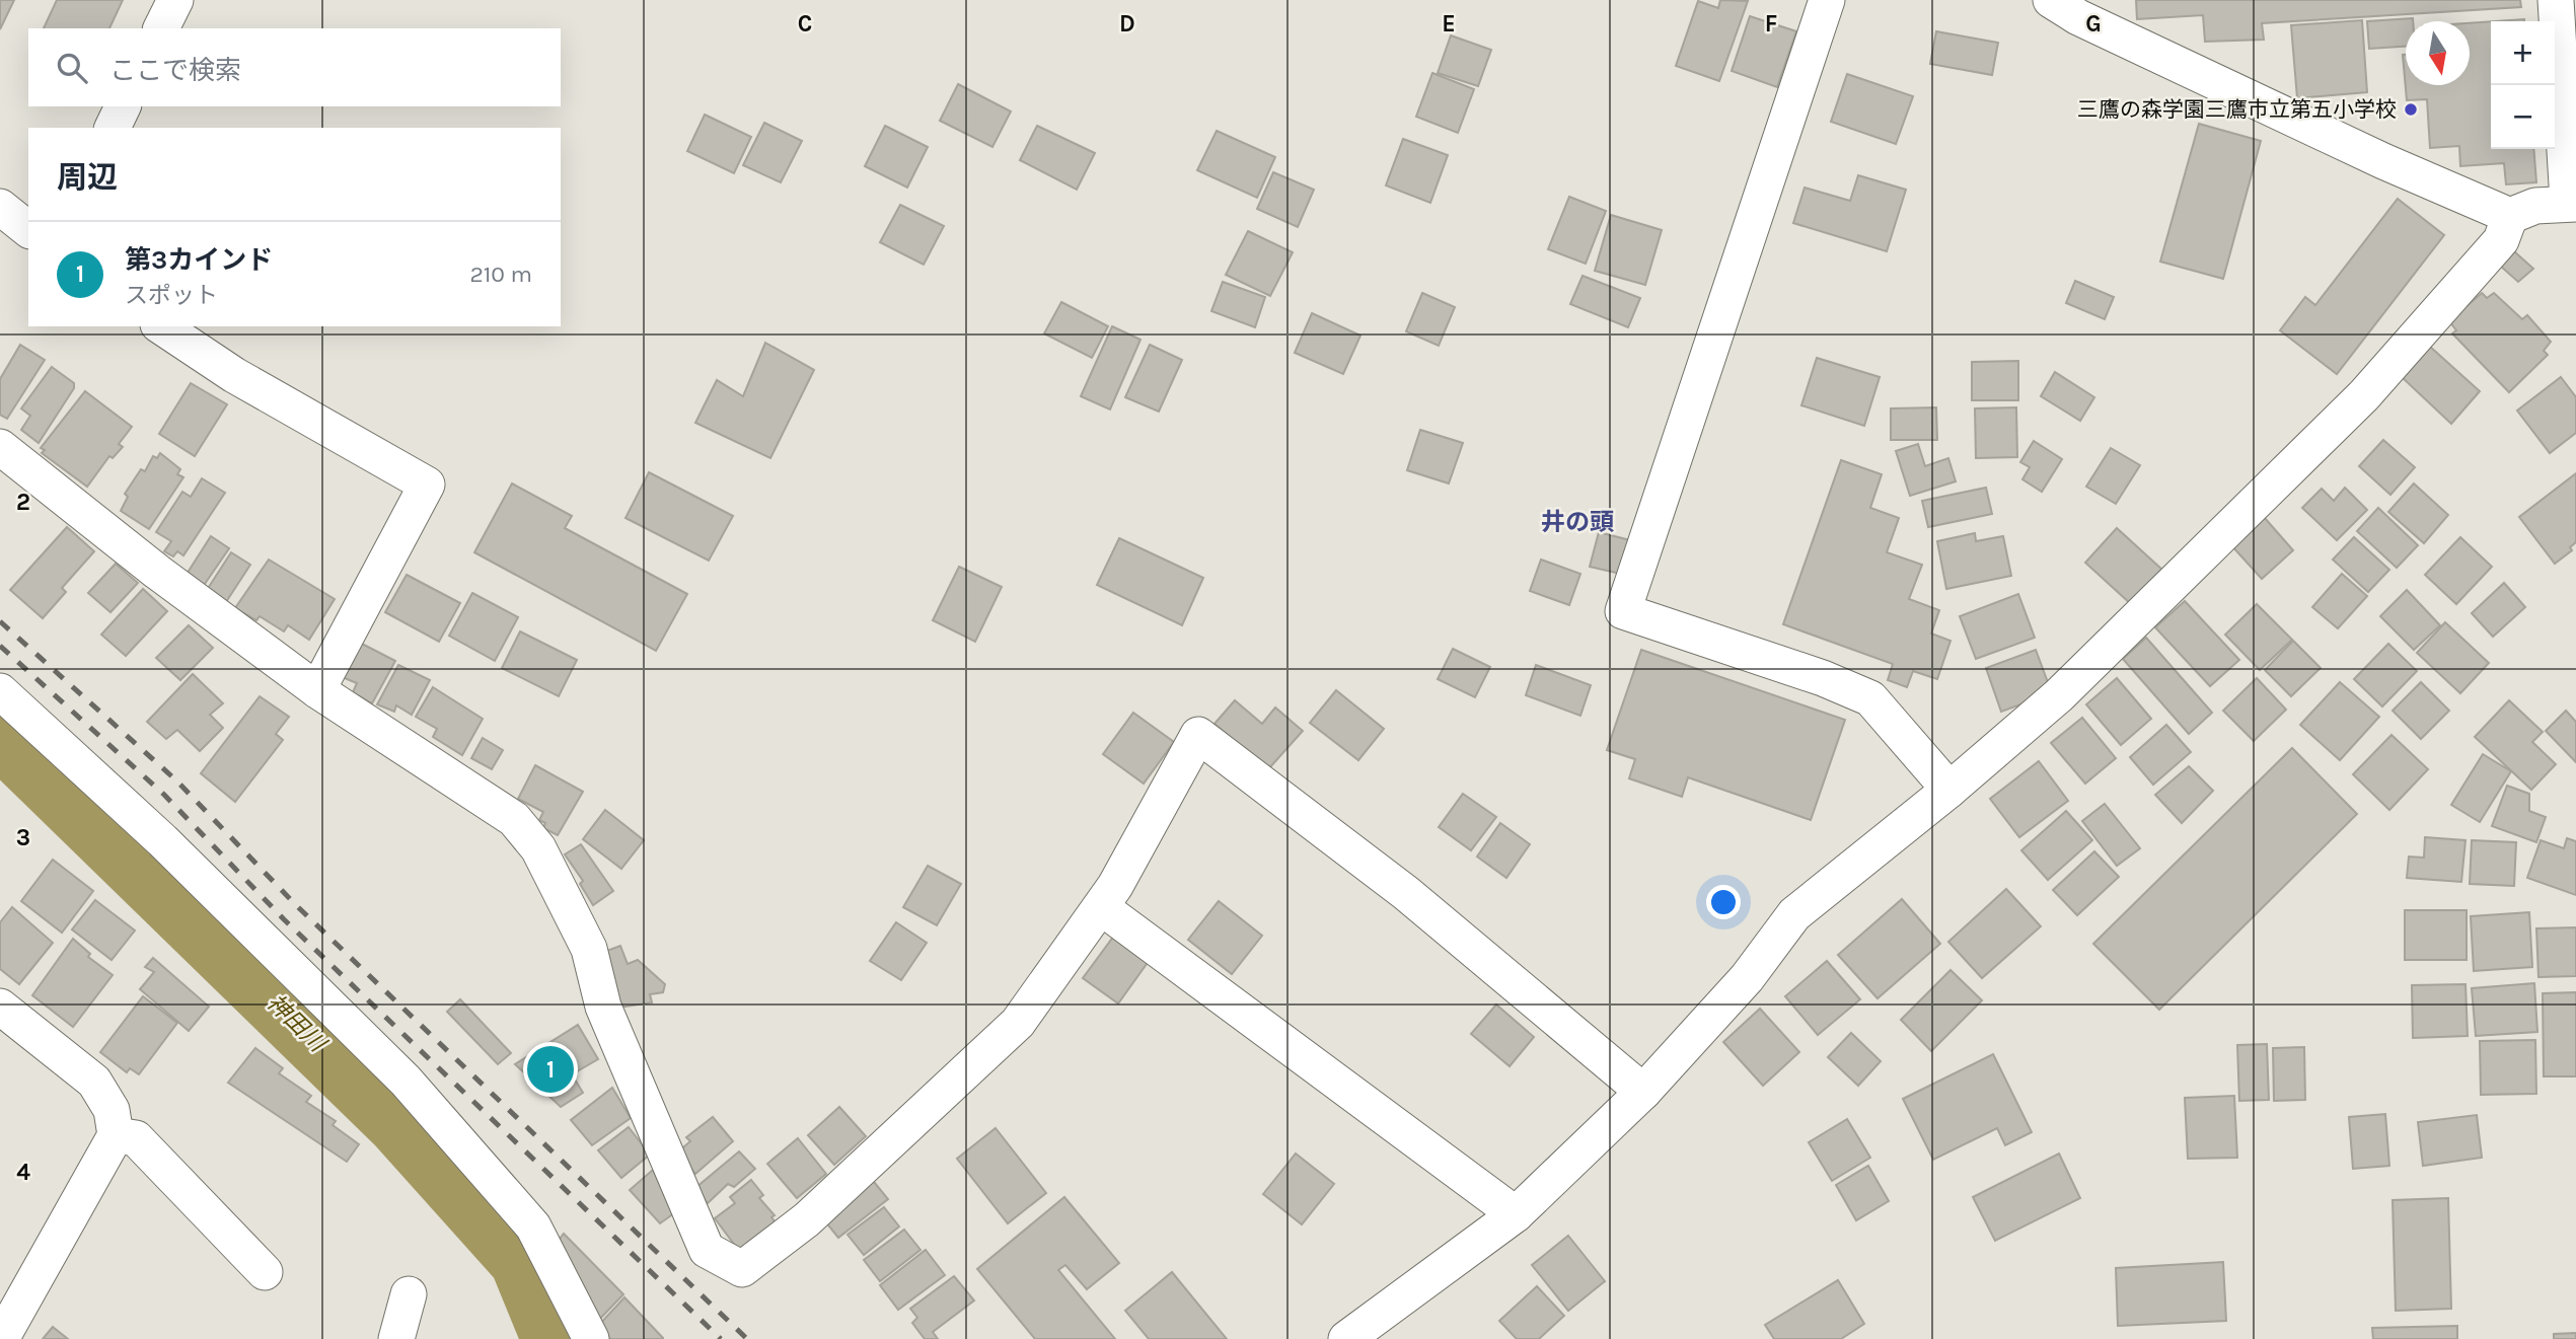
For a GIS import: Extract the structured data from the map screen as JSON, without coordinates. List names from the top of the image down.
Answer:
{
  "districts": ["井の頭"],
  "water": ["神田川"],
  "places": ["三鷹の森学園三鷹市立第五小学校"],
  "north": "bottom",
  "page": {
    "map_buttons": ["+", "−"],
    "search": "ここで検索",
    "heading": "周辺",
    "list": [
      {
        "mark": "1",
        "name": "第3カインド",
        "note": "スポット",
        "value": "210 m"
      }
    ],
    "pins": "1"
  },
  "grid": {
    "columns": [
      "C",
      "D",
      "E",
      "F",
      "G"
    ],
    "rows": ["2", "3", "4"]
  }
}
